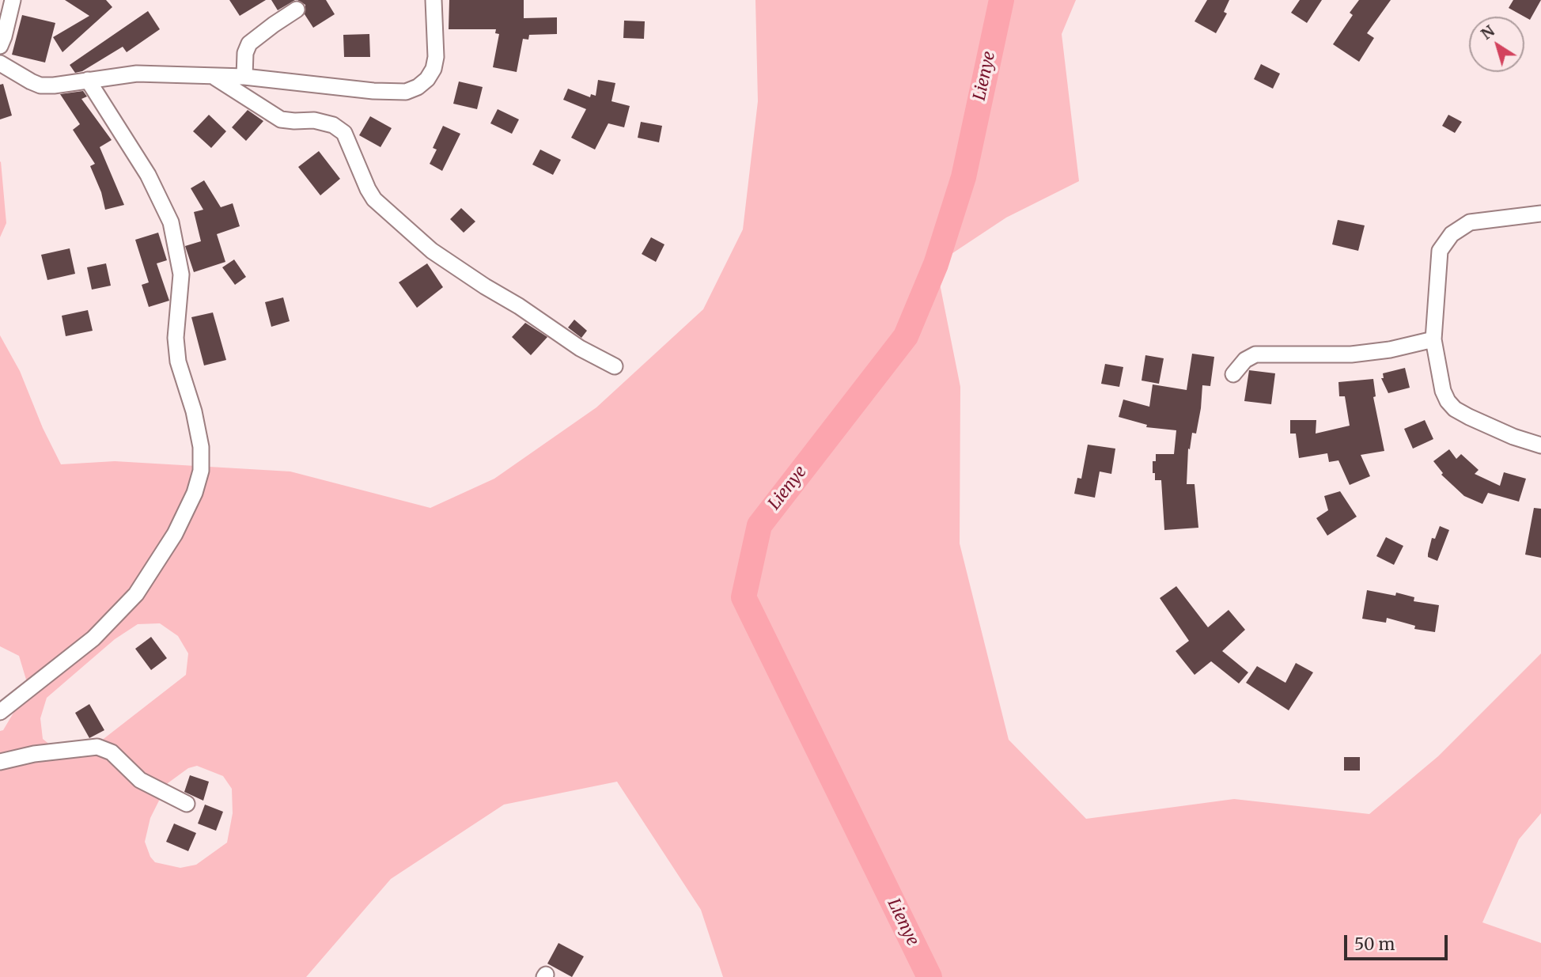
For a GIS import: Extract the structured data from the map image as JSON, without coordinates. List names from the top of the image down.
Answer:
{
  "water": ["Lienye"],
  "scale_bar": "50 m",
  "north": "top left"
}
